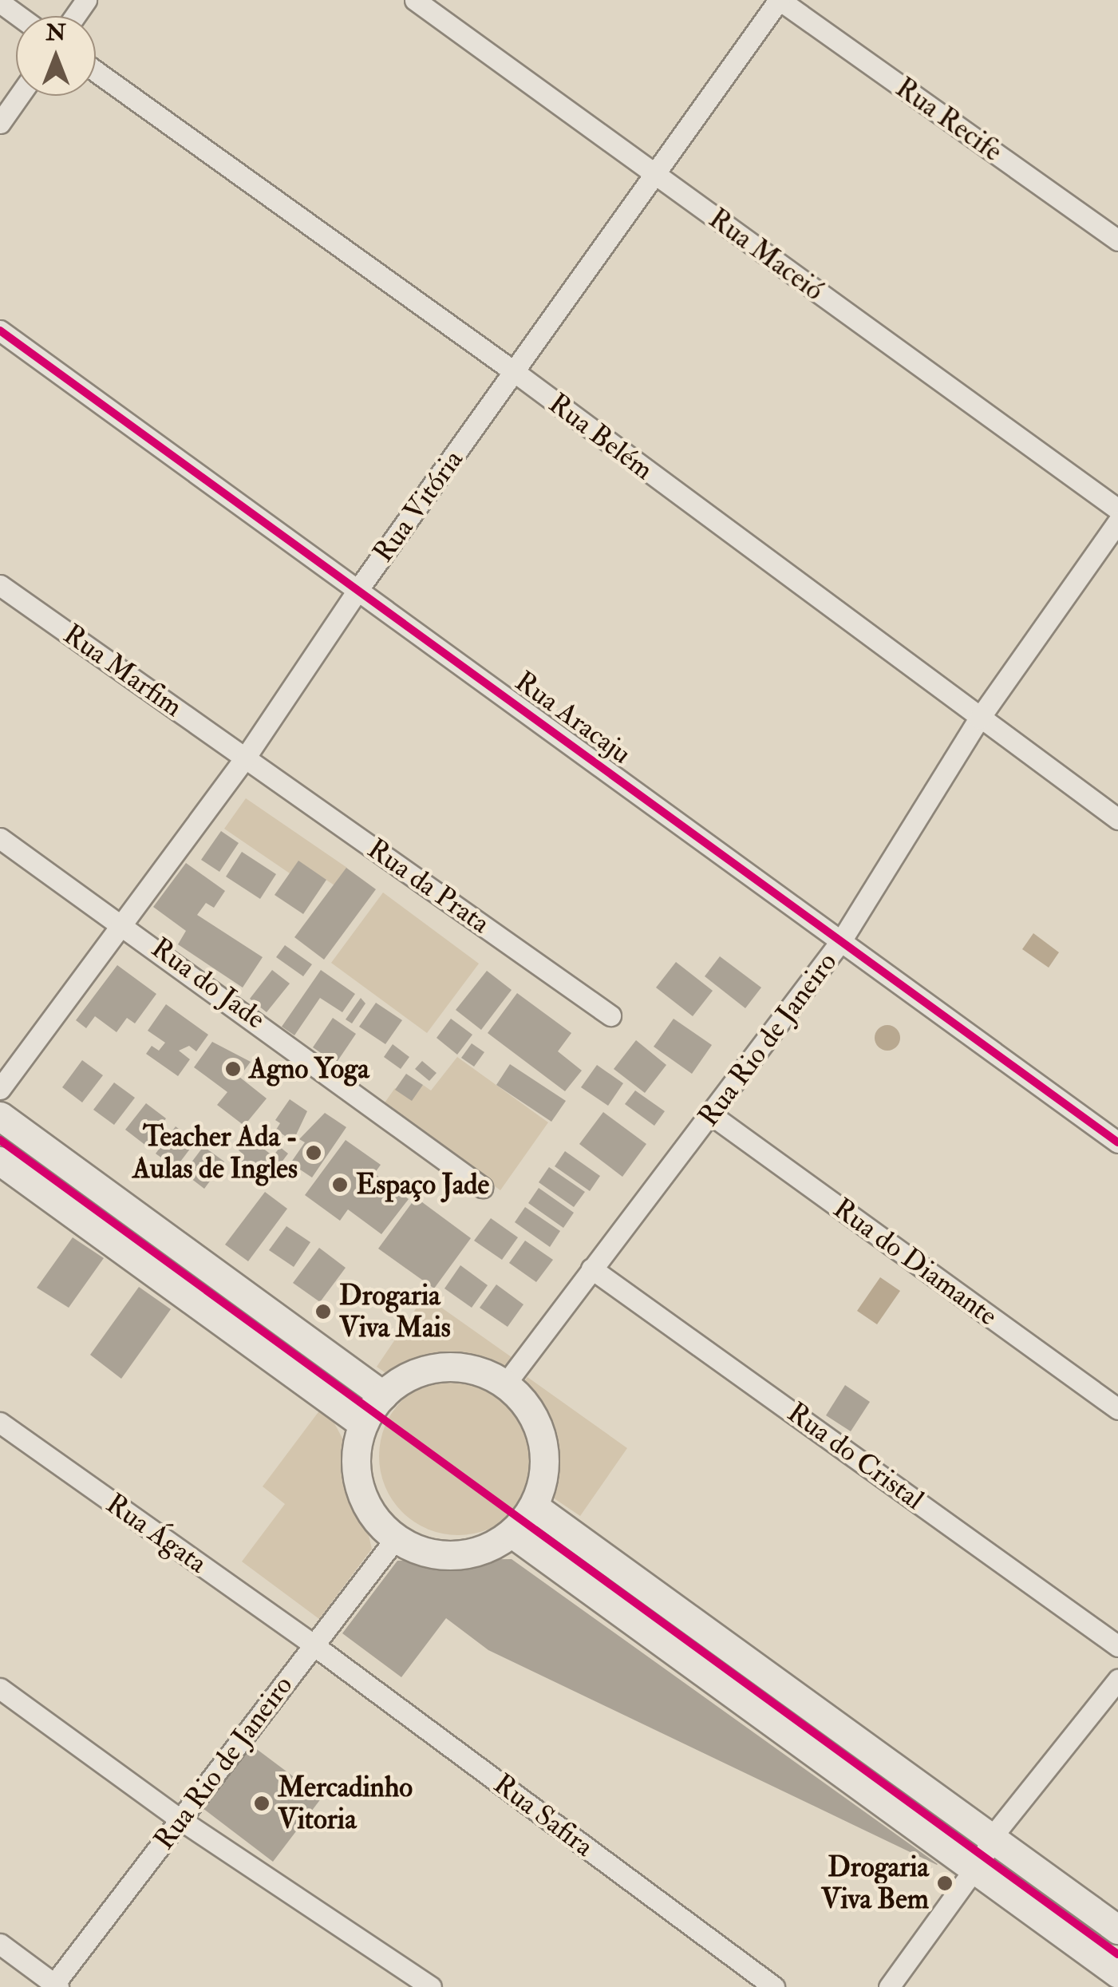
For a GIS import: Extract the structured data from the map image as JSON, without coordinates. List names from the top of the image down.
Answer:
{
  "streets": {
    "street": [
      "Rua Recife",
      "Rua Maceió",
      "Rua Belém",
      "Rua Vitória",
      "Rua Marfim",
      "Rua Aracaju",
      "Rua da Prata",
      "Rua do Jade",
      "Rua Rio de Janeiro",
      "Rua do Diamante",
      "Rua do Cristal",
      "Rua Ágata",
      "Rua Safira"
    ]
  },
  "crossings": [
    ["Rua Recife", "Rua Vitória"],
    ["Rua Maceió", "Rua Vitória"],
    ["Rua Belém", "Rua Vitória"],
    ["Rua Belém", "Rua Rio de Janeiro"],
    ["Rua Vitória", "Rua Marfim"],
    ["Rua Vitória", "Rua Aracaju"],
    ["Rua Vitória", "Rua da Prata"],
    ["Rua Vitória", "Rua do Jade"],
    ["Rua Marfim", "Rua da Prata"],
    ["Rua Aracaju", "Rua Rio de Janeiro"],
    ["Rua Rio de Janeiro", "Rua do Diamante"],
    ["Rua Rio de Janeiro", "Rua do Cristal"],
    ["Rua Rio de Janeiro", "Rua Ágata"],
    ["Rua Rio de Janeiro", "Rua Safira"],
    ["Rua Ágata", "Rua Safira"]
  ],
  "places": [
    "Agno Yoga",
    "Teacher Ada - Aulas de Ingles",
    "Espaço Jade",
    "Drogaria Viva Mais",
    "Mercadinho Vitoria",
    "Drogaria Viva Bem"
  ],
  "north": "top"
}
